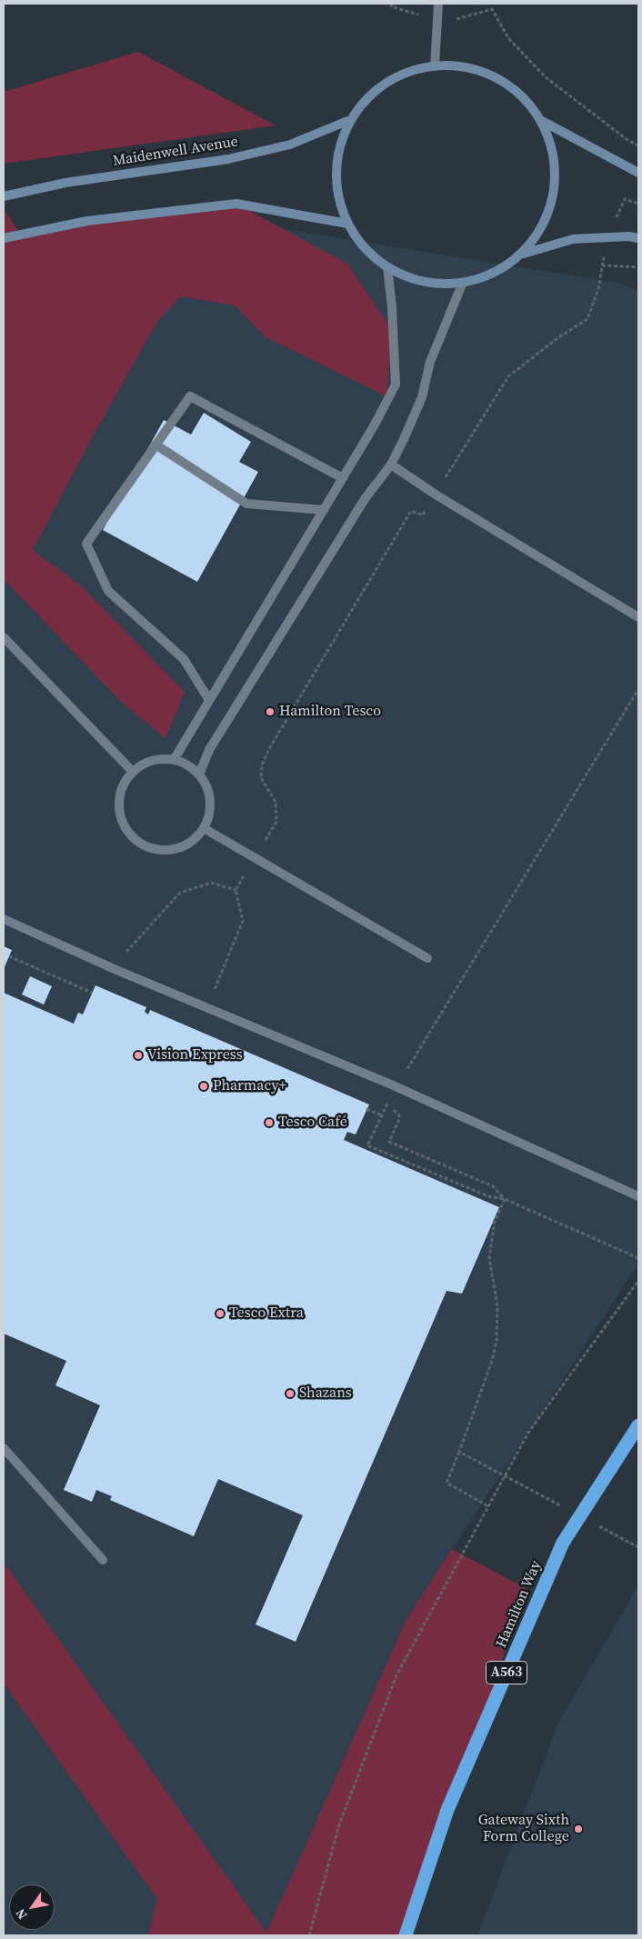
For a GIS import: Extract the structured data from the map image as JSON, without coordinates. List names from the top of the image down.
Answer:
{
  "streets": {
    "highway": ["Hamilton Way", "A563"],
    "street": ["Maidenwell Avenue"]
  },
  "places": [
    "Hamilton Tesco",
    "Vision Express",
    "Pharmacy+",
    "Tesco Café",
    "Tesco Extra",
    "Shazans",
    "Gateway Sixth Form College"
  ],
  "north": "bottom left"
}
